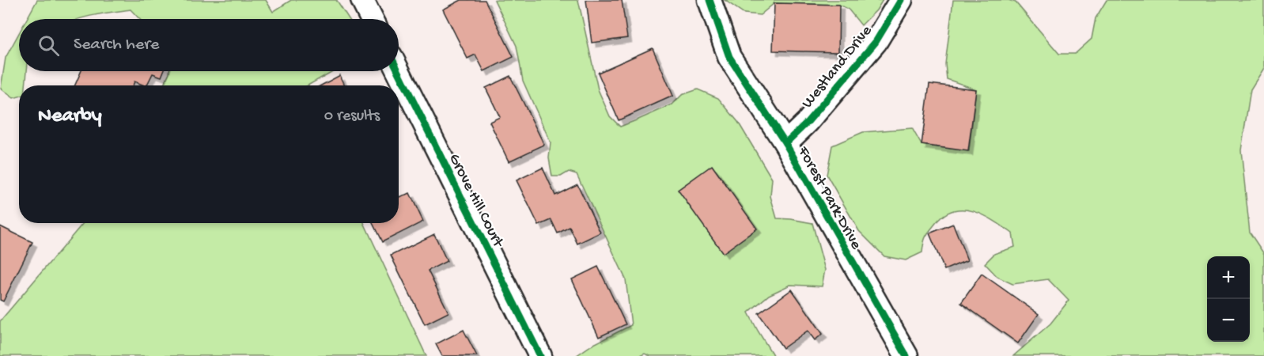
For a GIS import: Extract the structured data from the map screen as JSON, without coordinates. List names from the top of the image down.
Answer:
{
  "streets": {
    "street": ["Westland Drive", "Forest Park Drive", "Grove Hill Court"]
  },
  "crossings": [
    ["Westland Drive", "Forest Park Drive"]
  ],
  "page": {
    "search": "Search here",
    "heading": ["Nearby", "0 results"],
    "map_buttons": ["+", "−"]
  }
}
